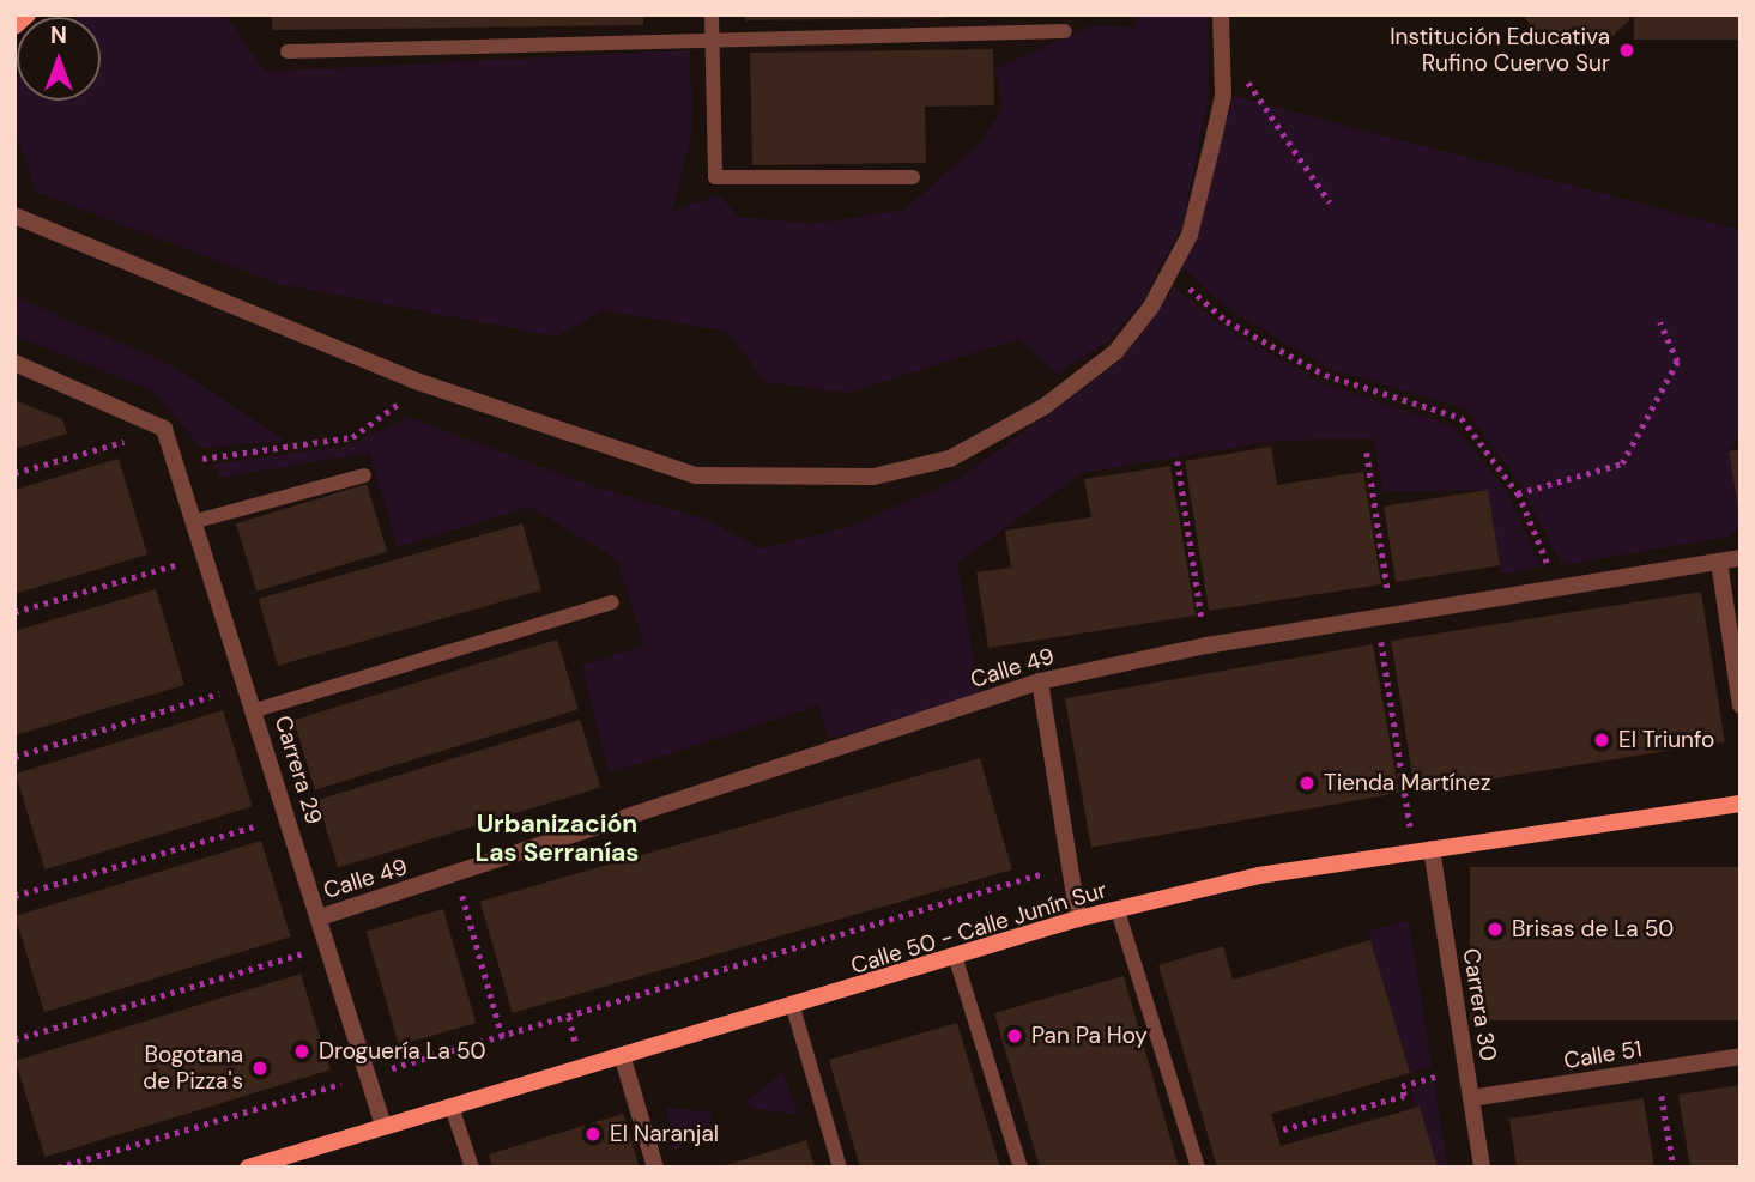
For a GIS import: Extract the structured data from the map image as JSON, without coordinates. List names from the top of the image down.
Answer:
{
  "streets": {
    "street": [
      "Calle 49",
      "Carrera 29",
      "Calle 50 - Calle Junín Sur",
      "Carrera 30",
      "Calle 51"
    ]
  },
  "crossings": [
    ["Calle 49", "Carrera 29"],
    ["Carrera 29", "Calle 50 - Calle Junín Sur"],
    ["Calle 50 - Calle Junín Sur", "Carrera 30"],
    ["Carrera 30", "Calle 51"]
  ],
  "districts": ["Urbanización Las Serranías"],
  "places": [
    "Institución Educativa Rufino Cuervo Sur",
    "El Triunfo",
    "Tienda Martínez",
    "Brisas de La 50",
    "Pan Pa Hoy",
    "Droguería La 50",
    "Bogotana de Pizza's",
    "El Naranjal"
  ],
  "north": "top"
}
